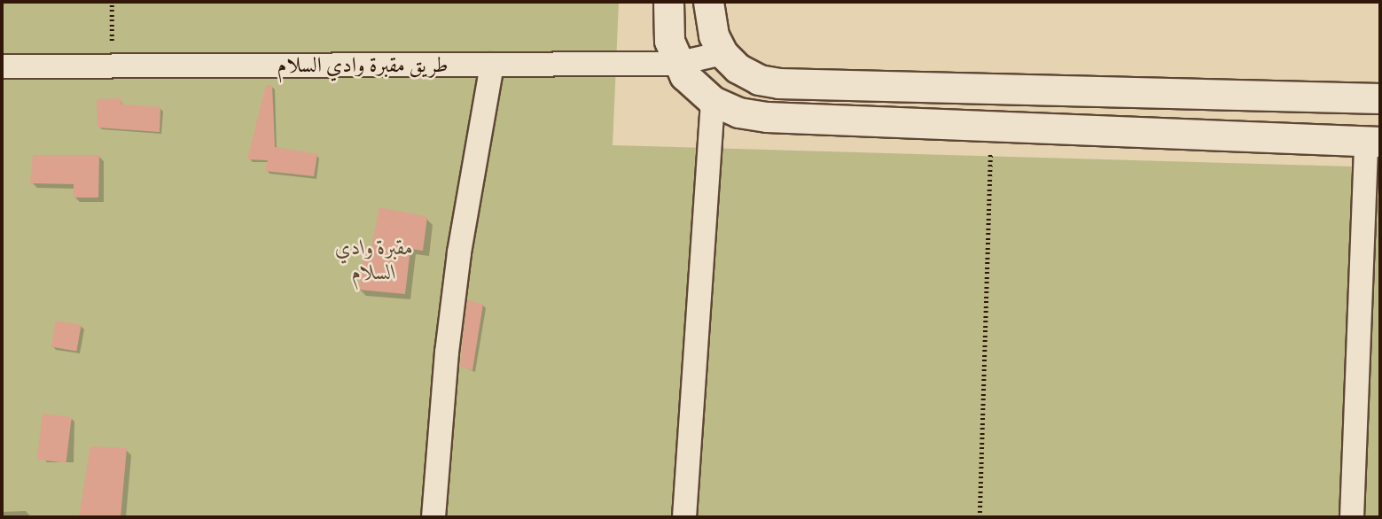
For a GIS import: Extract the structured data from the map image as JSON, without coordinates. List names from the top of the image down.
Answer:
{
  "streets": {
    "street": ["طريق مقبرة وادي السلام"]
  },
  "parks": ["مقبرة وادي السلام"]
}
